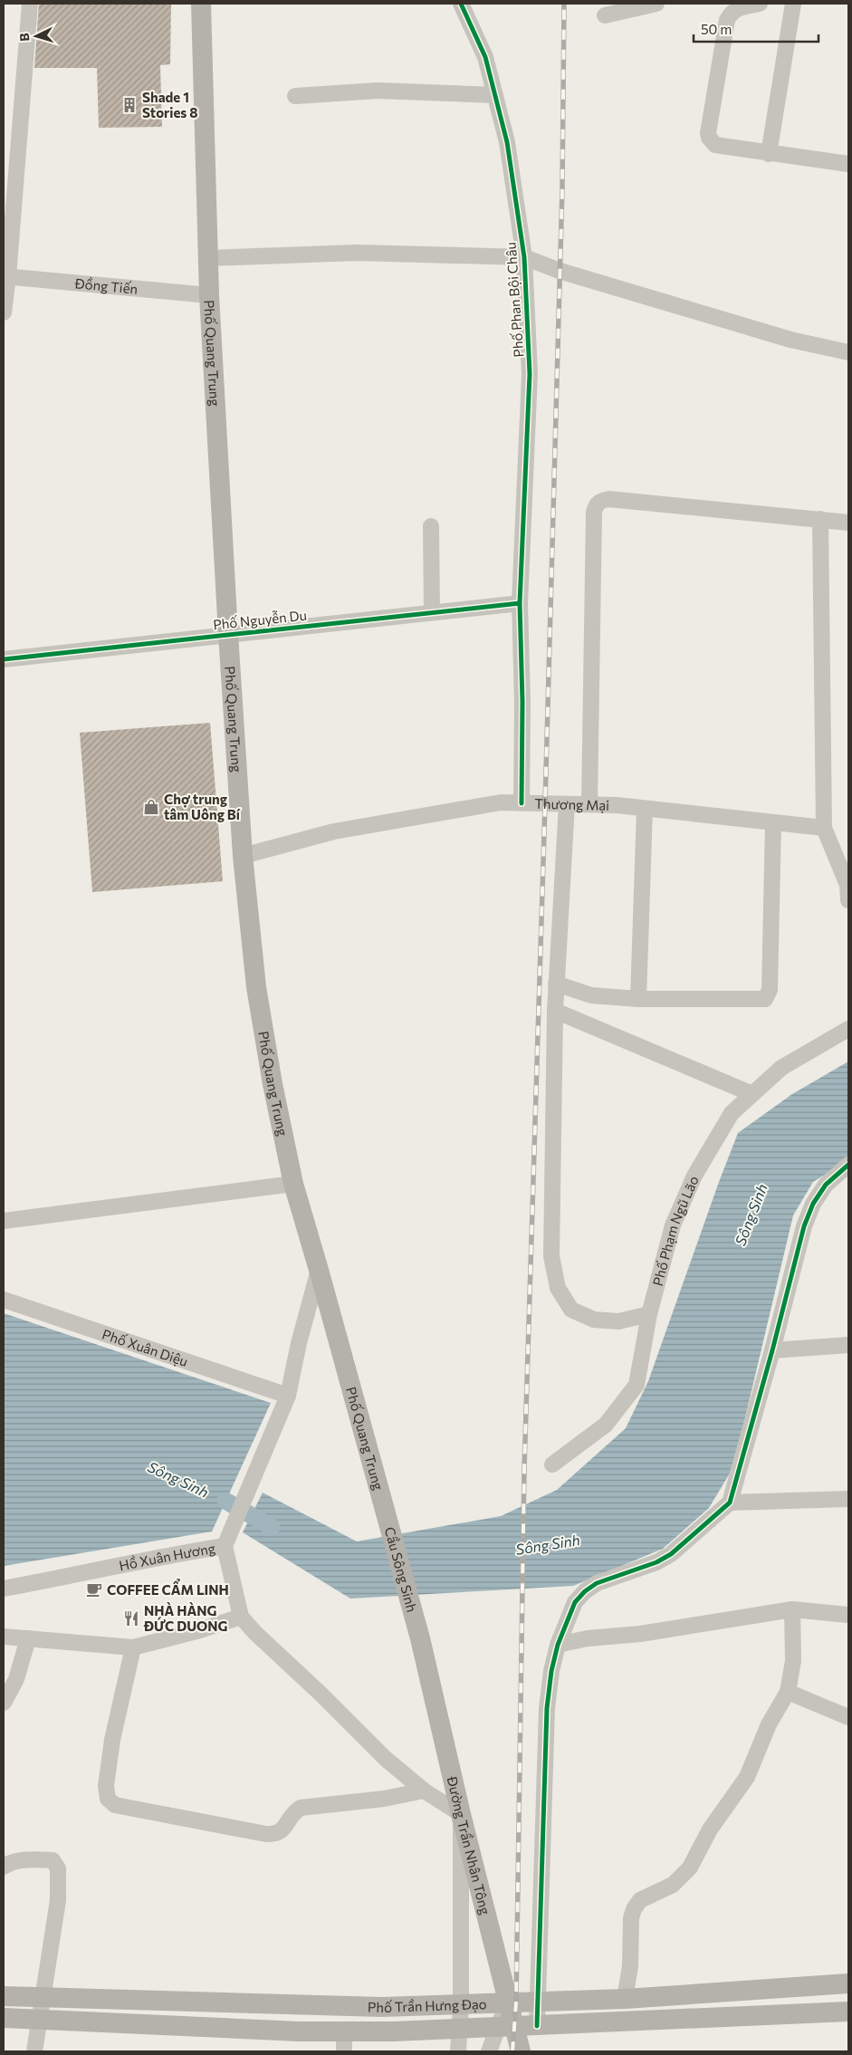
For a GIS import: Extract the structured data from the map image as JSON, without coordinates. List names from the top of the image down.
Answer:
{
  "streets": {
    "main road": [
      "Phố Quang Trung",
      "Cầu Sông Sinh",
      "Đường Trần Nhân Tông",
      "Phố Trần Hưng Đạo"
    ],
    "street": [
      "Đồng Tiến",
      "Phố Phan Bội Châu",
      "Phố Nguyễn Du",
      "Thương Mại",
      "Phố Phạm Ngũ Lão",
      "Phố Xuân Diệu",
      "Hồ Xuân Hương"
    ]
  },
  "crossings": [
    ["Đồng Tiến", "Phố Quang Trung"],
    ["Phố Phan Bội Châu", "Phố Nguyễn Du"],
    ["Phố Phan Bội Châu", "Thương Mại"],
    ["Phố Quang Trung", "Phố Nguyễn Du"],
    ["Phố Quang Trung", "Thương Mại"],
    ["Phố Quang Trung", "Hồ Xuân Hương"],
    ["Phố Quang Trung", "Cầu Sông Sinh"],
    ["Phố Xuân Diệu", "Hồ Xuân Hương"],
    ["Cầu Sông Sinh", "Đường Trần Nhân Tông"],
    ["Đường Trần Nhân Tông", "Phố Trần Hưng Đạo"]
  ],
  "water": ["Sông Sinh"],
  "places": {
    "building": ["Shade 1 Stories 8"],
    "shop": ["Chợ trung tâm Uông Bí"],
    "cafe": ["COFFEE CẨM LINH"],
    "restaurant": ["NHÀ HÀNG ĐỨC DUONG"]
  },
  "scale_bar": "50 m",
  "north": "left"
}
